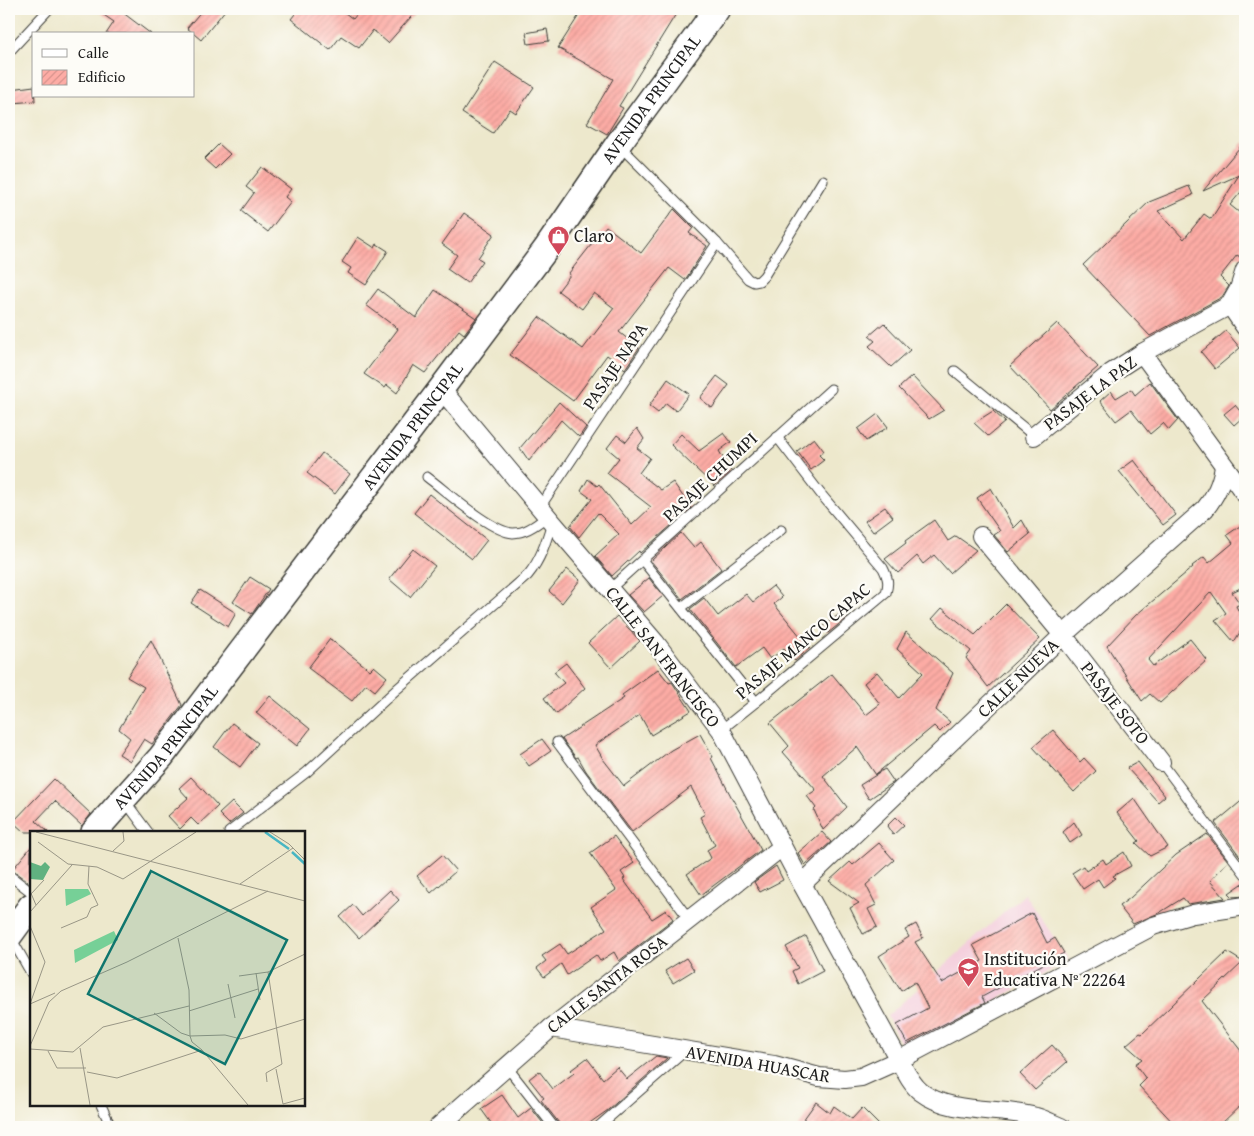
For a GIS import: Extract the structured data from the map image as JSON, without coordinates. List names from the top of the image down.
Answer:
{
  "streets": {
    "main road": ["AVENIDA PRINCIPAL"],
    "street": [
      "PASAJE LA PAZ",
      "CALLE SAN FRANCISCO",
      "CALLE NUEVA",
      "PASAJE SOTO",
      "CALLE SANTA ROSA",
      "AVENIDA HUASCAR"
    ],
    "lane": ["PASAJE NAPA", "PASAJE CHUMPI", "PASAJE MANCO CAPAC"]
  },
  "crossings": [
    ["AVENIDA PRINCIPAL", "CALLE SAN FRANCISCO"],
    ["PASAJE NAPA", "CALLE SAN FRANCISCO"],
    ["PASAJE CHUMPI", "PASAJE MANCO CAPAC"],
    ["PASAJE CHUMPI", "CALLE SAN FRANCISCO"],
    ["PASAJE MANCO CAPAC", "CALLE SAN FRANCISCO"],
    ["CALLE SAN FRANCISCO", "CALLE NUEVA"],
    ["CALLE SAN FRANCISCO", "CALLE SANTA ROSA"],
    ["CALLE SAN FRANCISCO", "AVENIDA HUASCAR"],
    ["CALLE NUEVA", "PASAJE SOTO"],
    ["CALLE SANTA ROSA", "AVENIDA HUASCAR"]
  ],
  "places": {
    "shop": ["Claro"],
    "school or university": ["Institución Educativa Nº 22264"]
  },
  "legend": ["Calle", "Edificio"]
}
